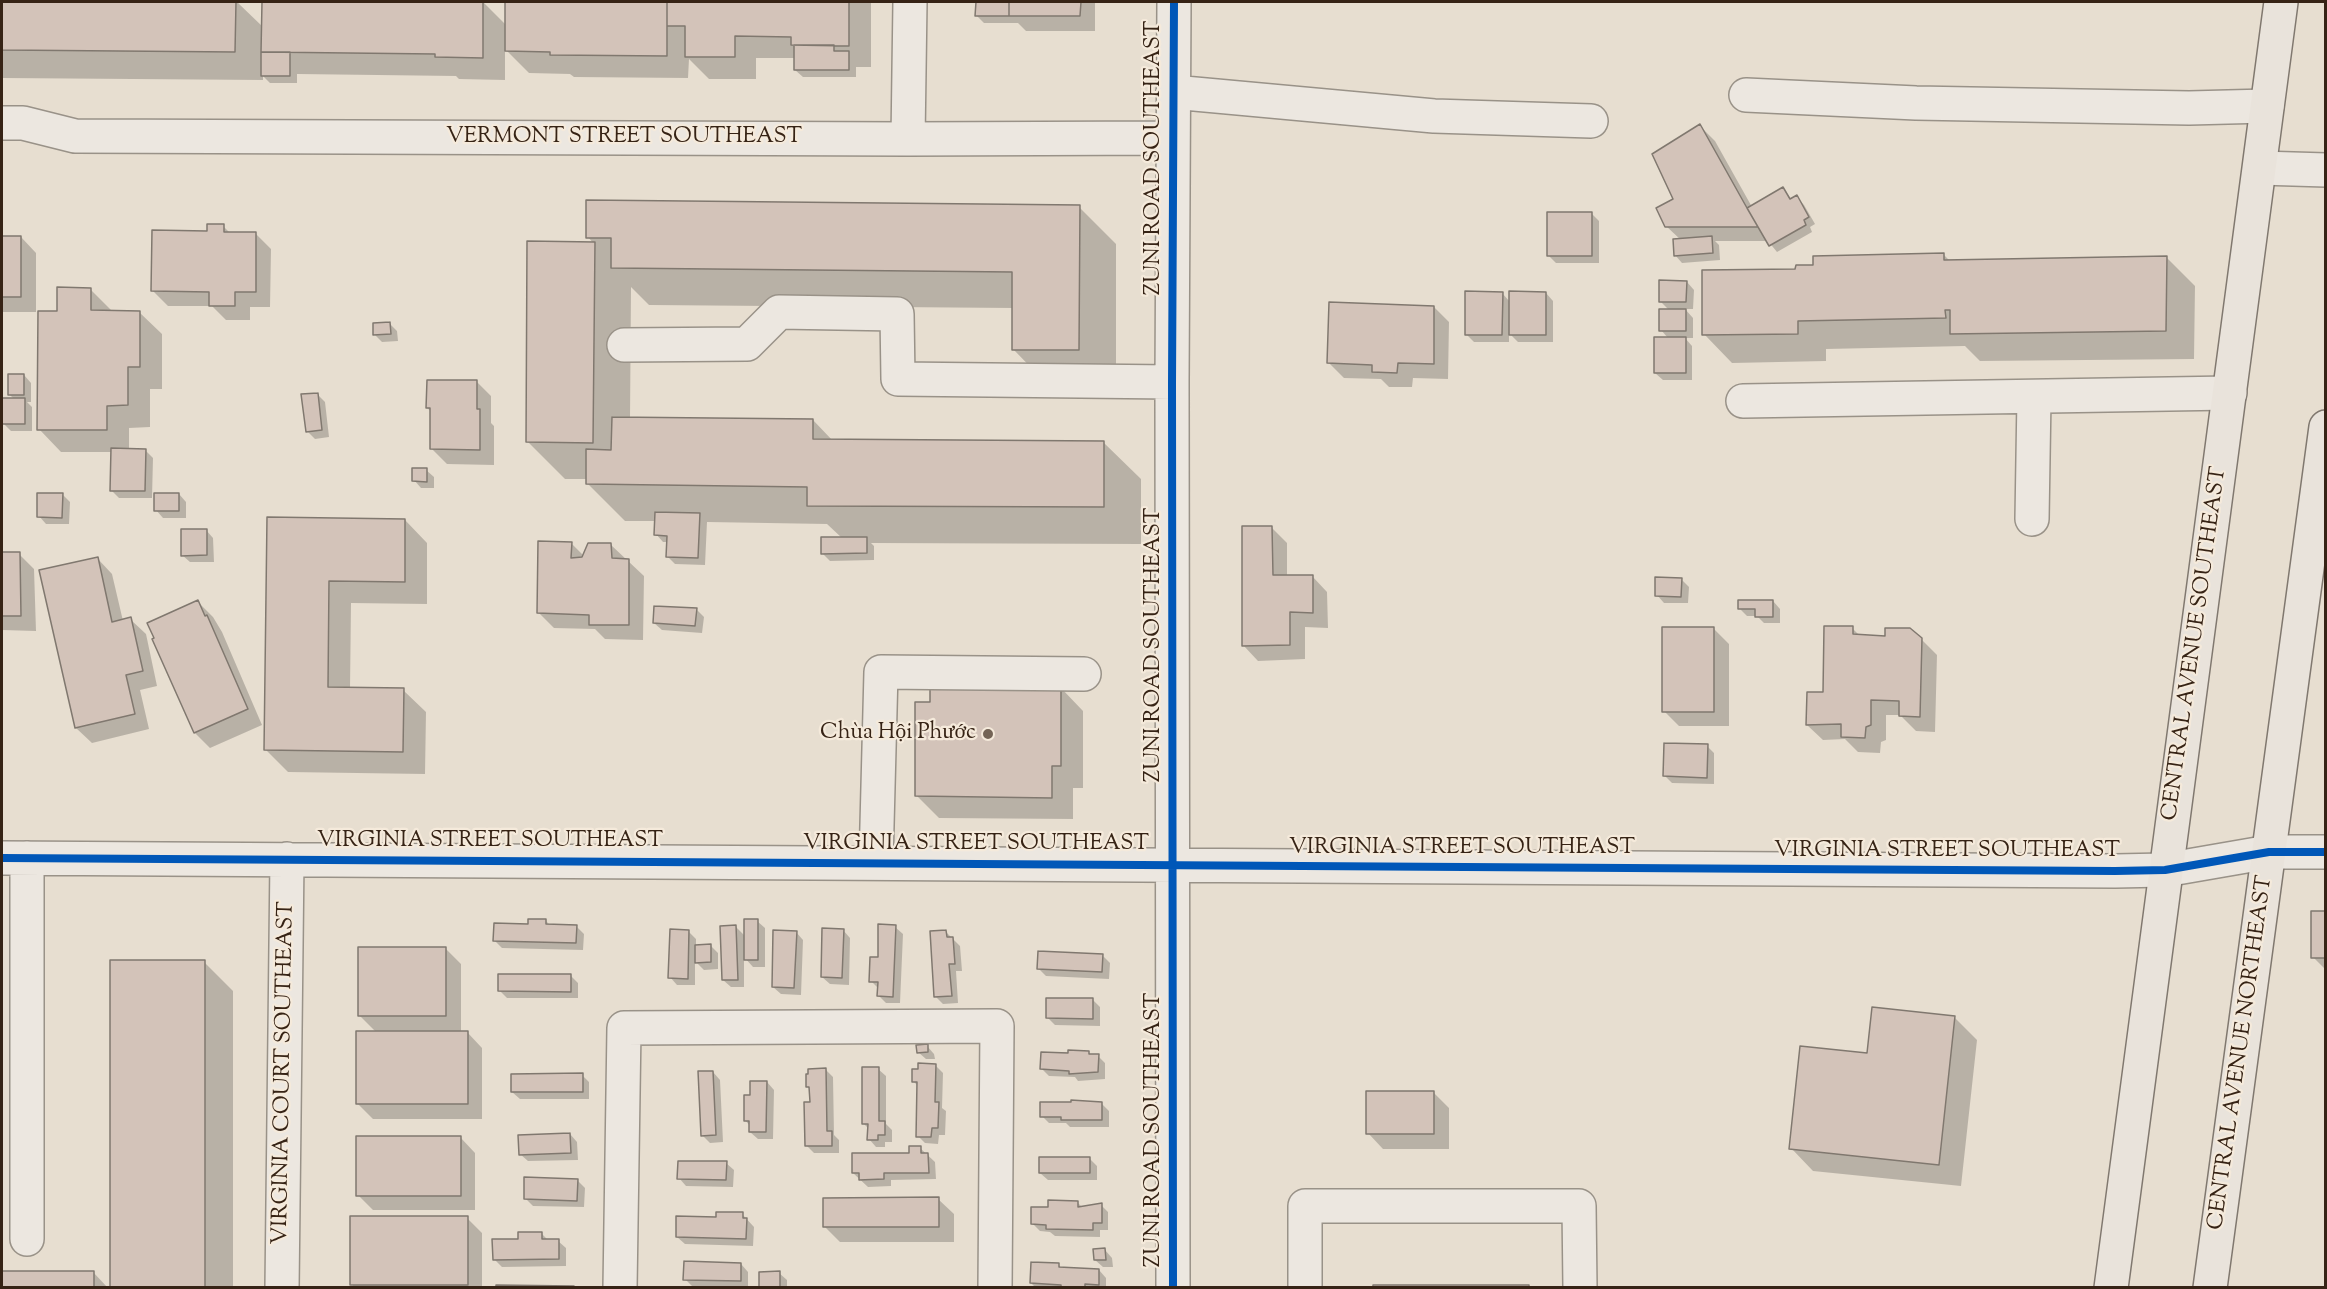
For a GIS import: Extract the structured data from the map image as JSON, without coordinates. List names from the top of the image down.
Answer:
{
  "streets": {
    "main road": ["CENTRAL AVENUE SOUTHEAST", "CENTRAL AVENUE NORTHEAST"],
    "street": [
      "VERMONT STREET SOUTHEAST",
      "ZUNI ROAD SOUTHEAST",
      "VIRGINIA STREET SOUTHEAST",
      "VIRGINIA COURT SOUTHEAST"
    ]
  },
  "crossings": [
    ["VERMONT STREET SOUTHEAST", "ZUNI ROAD SOUTHEAST"],
    ["ZUNI ROAD SOUTHEAST", "VIRGINIA STREET SOUTHEAST"],
    ["CENTRAL AVENUE SOUTHEAST", "VIRGINIA STREET SOUTHEAST"],
    ["VIRGINIA STREET SOUTHEAST", "CENTRAL AVENUE NORTHEAST"],
    ["VIRGINIA STREET SOUTHEAST", "VIRGINIA COURT SOUTHEAST"]
  ],
  "places": ["Chùa Hội Phước"]
}
